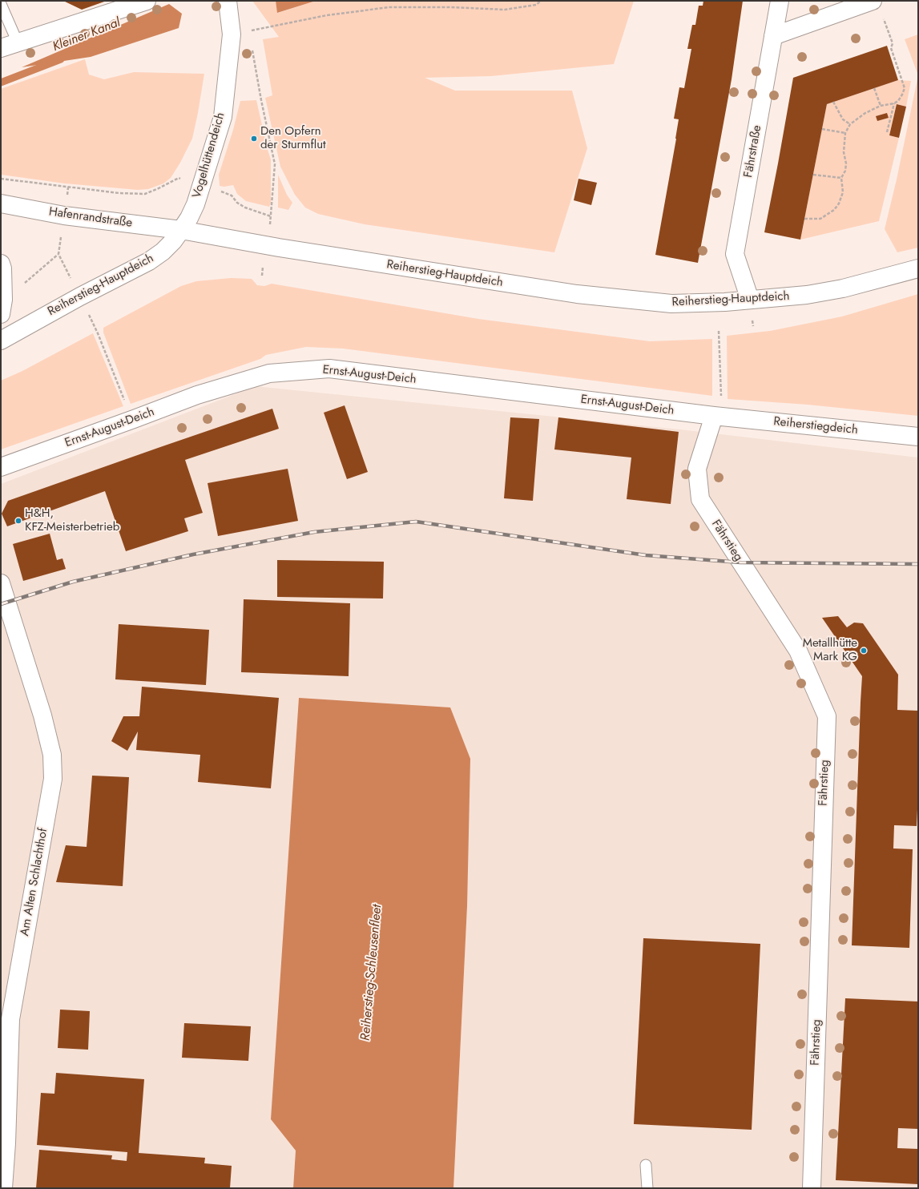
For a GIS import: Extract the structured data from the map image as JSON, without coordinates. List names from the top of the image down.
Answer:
{
  "streets": {
    "street": [
      "Fährstraße",
      "Vogelhüttendeich",
      "Hafenrandstraße",
      "Reiherstieg-Hauptdeich",
      "Ernst-August-Deich",
      "Reiherstiegdeich",
      "Fährstieg",
      "Am Alten Schlachthof"
    ]
  },
  "crossings": [
    ["Fährstraße", "Reiherstieg-Hauptdeich"],
    ["Vogelhüttendeich", "Hafenrandstraße"],
    ["Vogelhüttendeich", "Reiherstieg-Hauptdeich"],
    ["Hafenrandstraße", "Reiherstieg-Hauptdeich"],
    ["Ernst-August-Deich", "Reiherstiegdeich"],
    ["Ernst-August-Deich", "Fährstieg"],
    ["Reiherstiegdeich", "Fährstieg"]
  ],
  "water": ["Kleiner Kanal", "Reiherstieg-Schleusenfleet"],
  "places": ["Den Opfern der Sturmflut", "H&H, KFZ-Meisterbetrieb", "Metallhütte Mark KG"]
}
